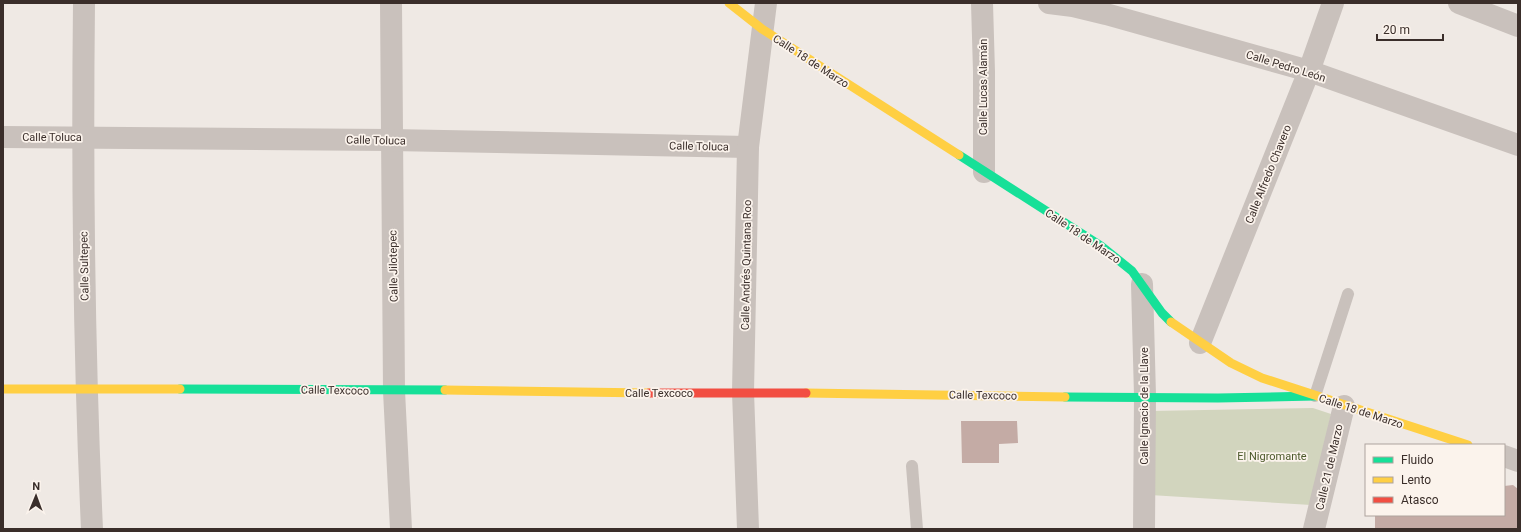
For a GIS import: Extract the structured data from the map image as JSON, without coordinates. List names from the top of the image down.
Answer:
{
  "streets": {
    "street": [
      "Calle 18 de Marzo",
      "Calle Pedro León",
      "Calle Lucas Alamán",
      "Calle Toluca",
      "Calle Alfredo Chavero",
      "Calle Andrés Quintana Roo",
      "Calle Sultepec",
      "Calle Jilotepec",
      "Calle Texcoco",
      "Calle Ignacio de la Llave",
      "Calle 21 de Marzo"
    ]
  },
  "crossings": [
    ["Calle 18 de Marzo", "Calle Lucas Alamán"],
    ["Calle 18 de Marzo", "Calle Alfredo Chavero"],
    ["Calle 18 de Marzo", "Calle Andrés Quintana Roo"],
    ["Calle 18 de Marzo", "Calle Texcoco"],
    ["Calle 18 de Marzo", "Calle Ignacio de la Llave"],
    ["Calle 18 de Marzo", "Calle 21 de Marzo"],
    ["Calle Pedro León", "Calle Alfredo Chavero"],
    ["Calle Toluca", "Calle Andrés Quintana Roo"],
    ["Calle Toluca", "Calle Sultepec"],
    ["Calle Toluca", "Calle Jilotepec"],
    ["Calle Andrés Quintana Roo", "Calle Texcoco"],
    ["Calle Sultepec", "Calle Texcoco"],
    ["Calle Jilotepec", "Calle Texcoco"],
    ["Calle Texcoco", "Calle Ignacio de la Llave"]
  ],
  "parks": ["El Nigromante"],
  "legend": ["Fluido", "Lento", "Atasco"],
  "scale_bar": "20 m",
  "north": "top"
}
